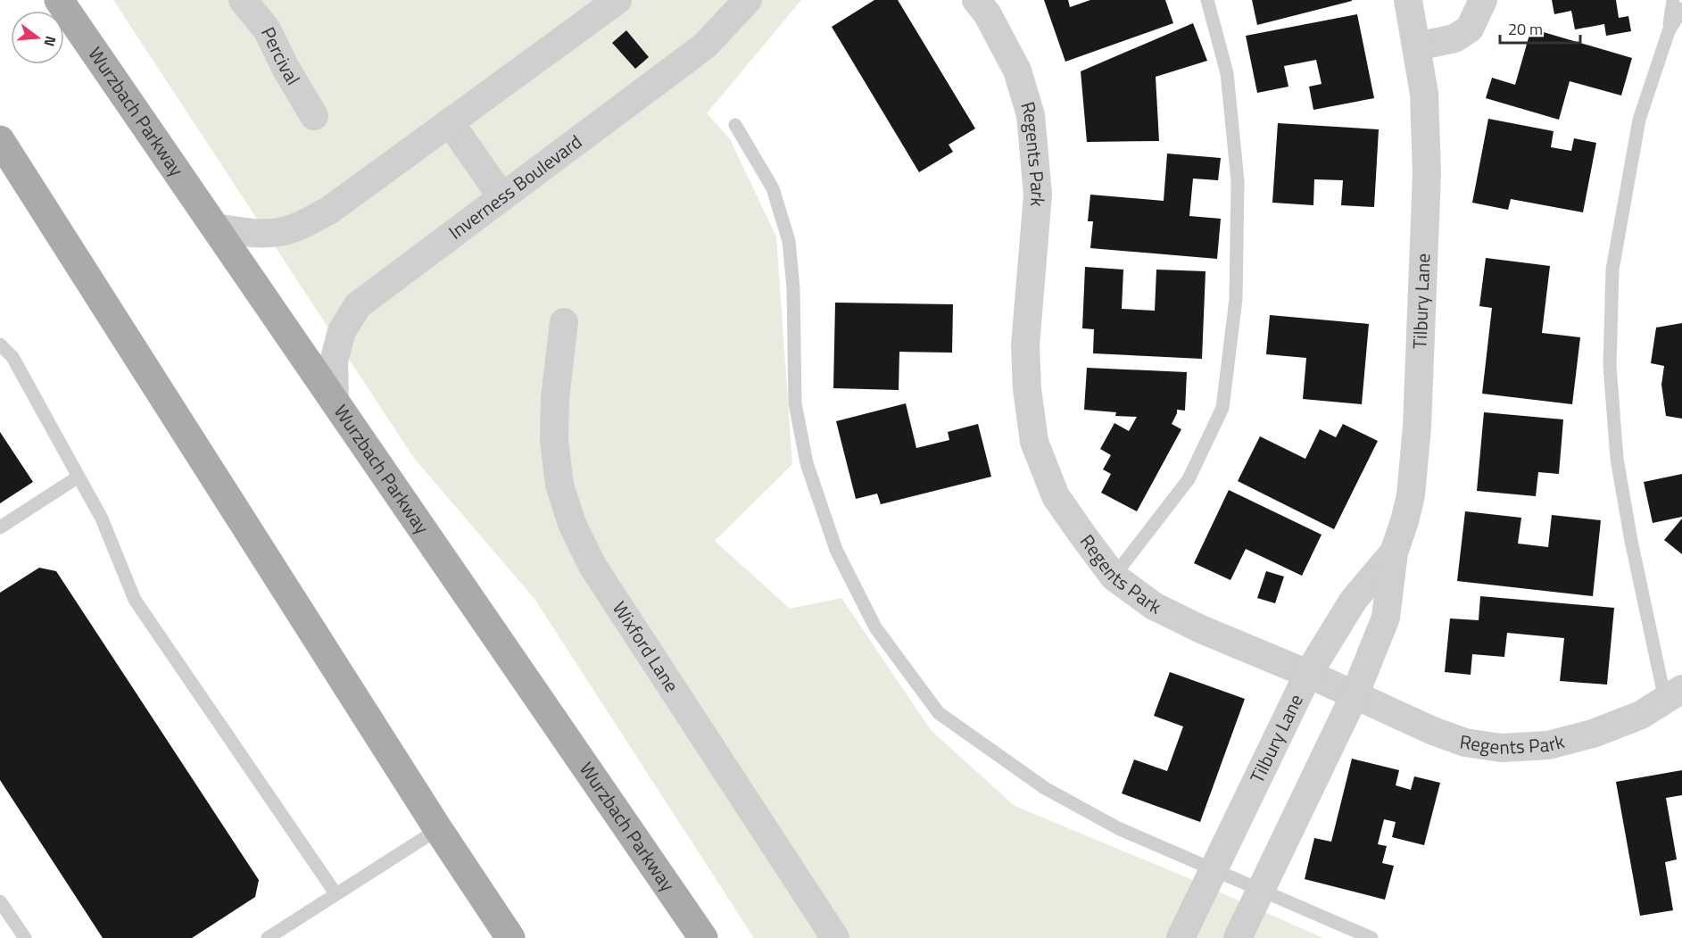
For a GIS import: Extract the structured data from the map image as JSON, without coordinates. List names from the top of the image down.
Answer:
{
  "streets": {
    "main road": ["Wurzbach Parkway"],
    "street": [
      "Percival",
      "Regents Park",
      "Inverness Boulevard",
      "Tilbury Lane",
      "Wixford Lane"
    ]
  },
  "crossings": [
    ["Wurzbach Parkway", "Inverness Boulevard"],
    ["Regents Park", "Tilbury Lane"]
  ],
  "scale_bar": "20 m",
  "north": "right"
}
